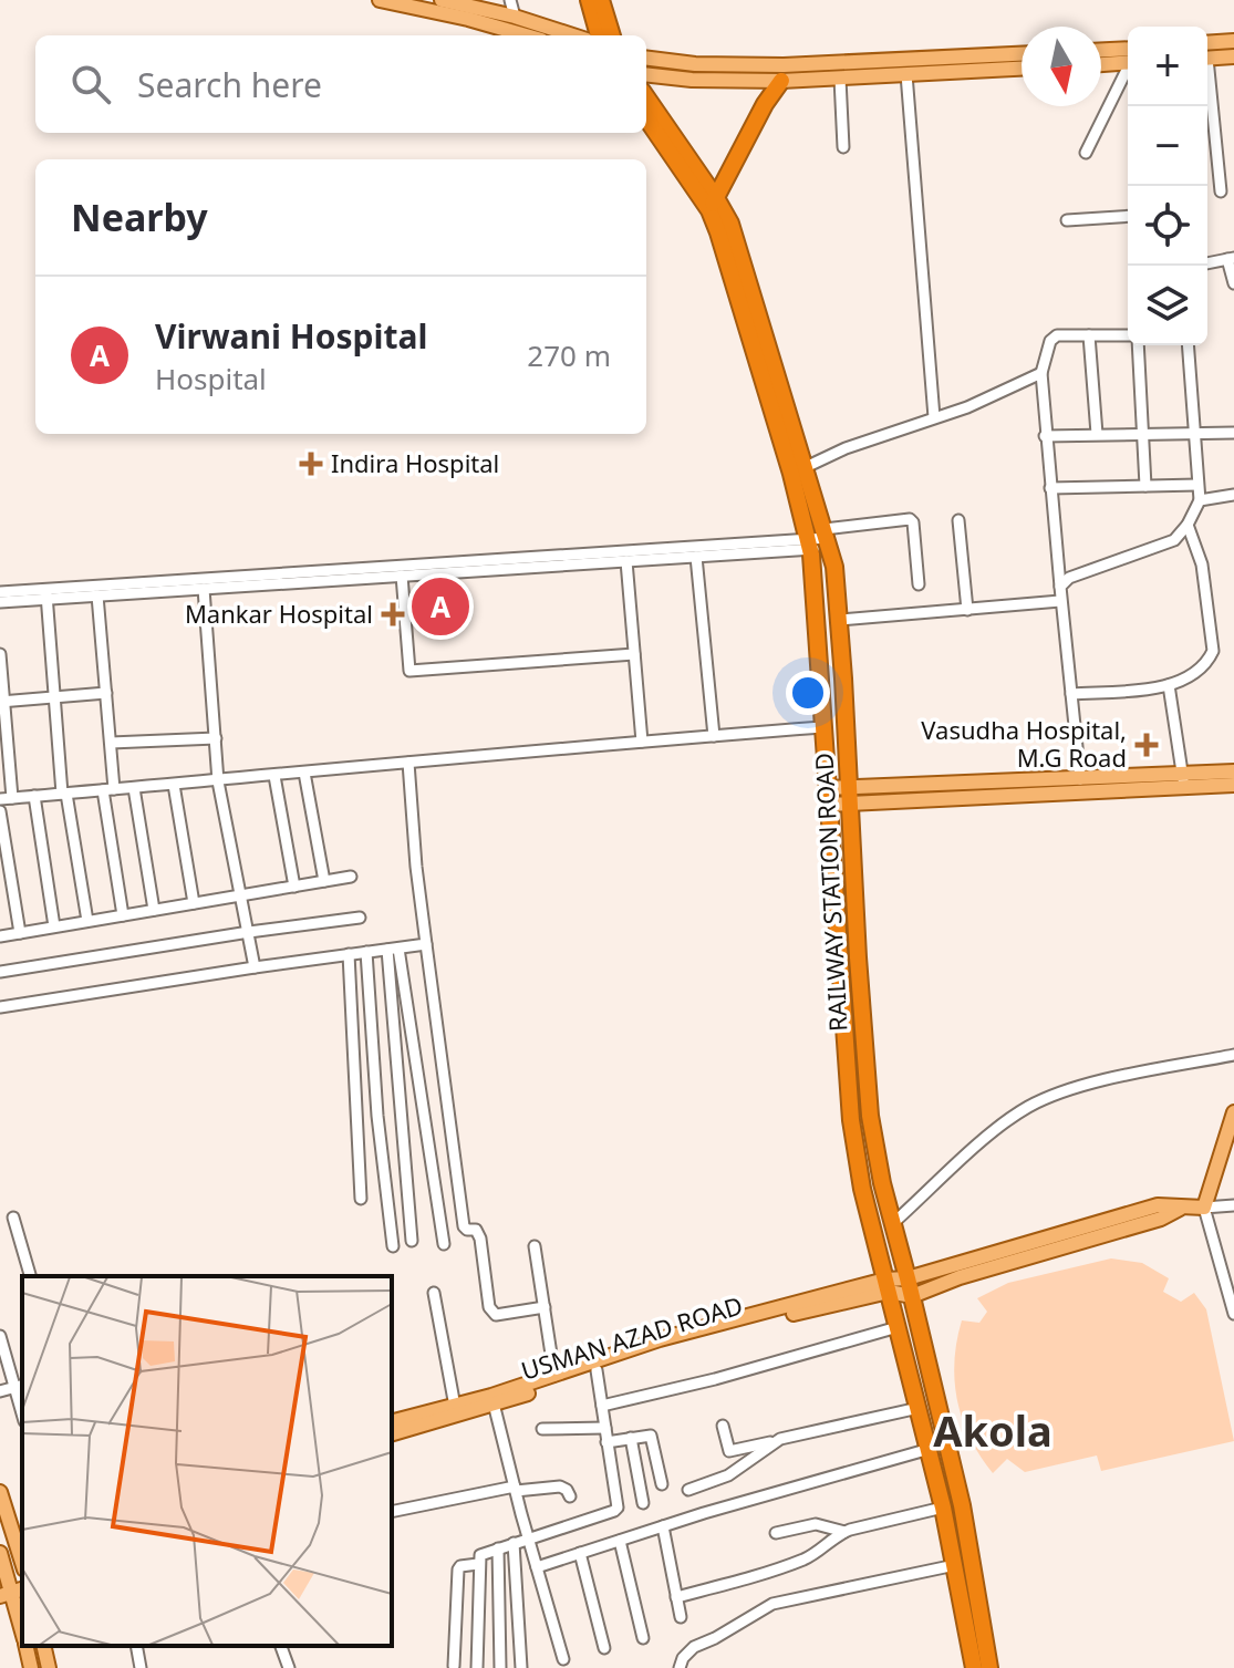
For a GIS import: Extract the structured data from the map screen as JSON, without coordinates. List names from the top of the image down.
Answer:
{
  "streets": {
    "highway": ["RAILWAY STATION ROAD"],
    "main road": ["USMAN AZAD ROAD"]
  },
  "crossings": [
    ["RAILWAY STATION ROAD", "USMAN AZAD ROAD"]
  ],
  "districts": ["Akola"],
  "places": {
    "health": ["Indira Hospital", "Mankar Hospital", "Vasudha Hospital, M.G Road"]
  },
  "north": "bottom",
  "page": {
    "map_buttons": ["+", "−"],
    "search": "Search here",
    "heading": "Nearby",
    "list": [
      {
        "mark": "A",
        "name": "Virwani Hospital",
        "note": "Hospital",
        "value": "270 m"
      }
    ],
    "pins": "A"
  }
}
